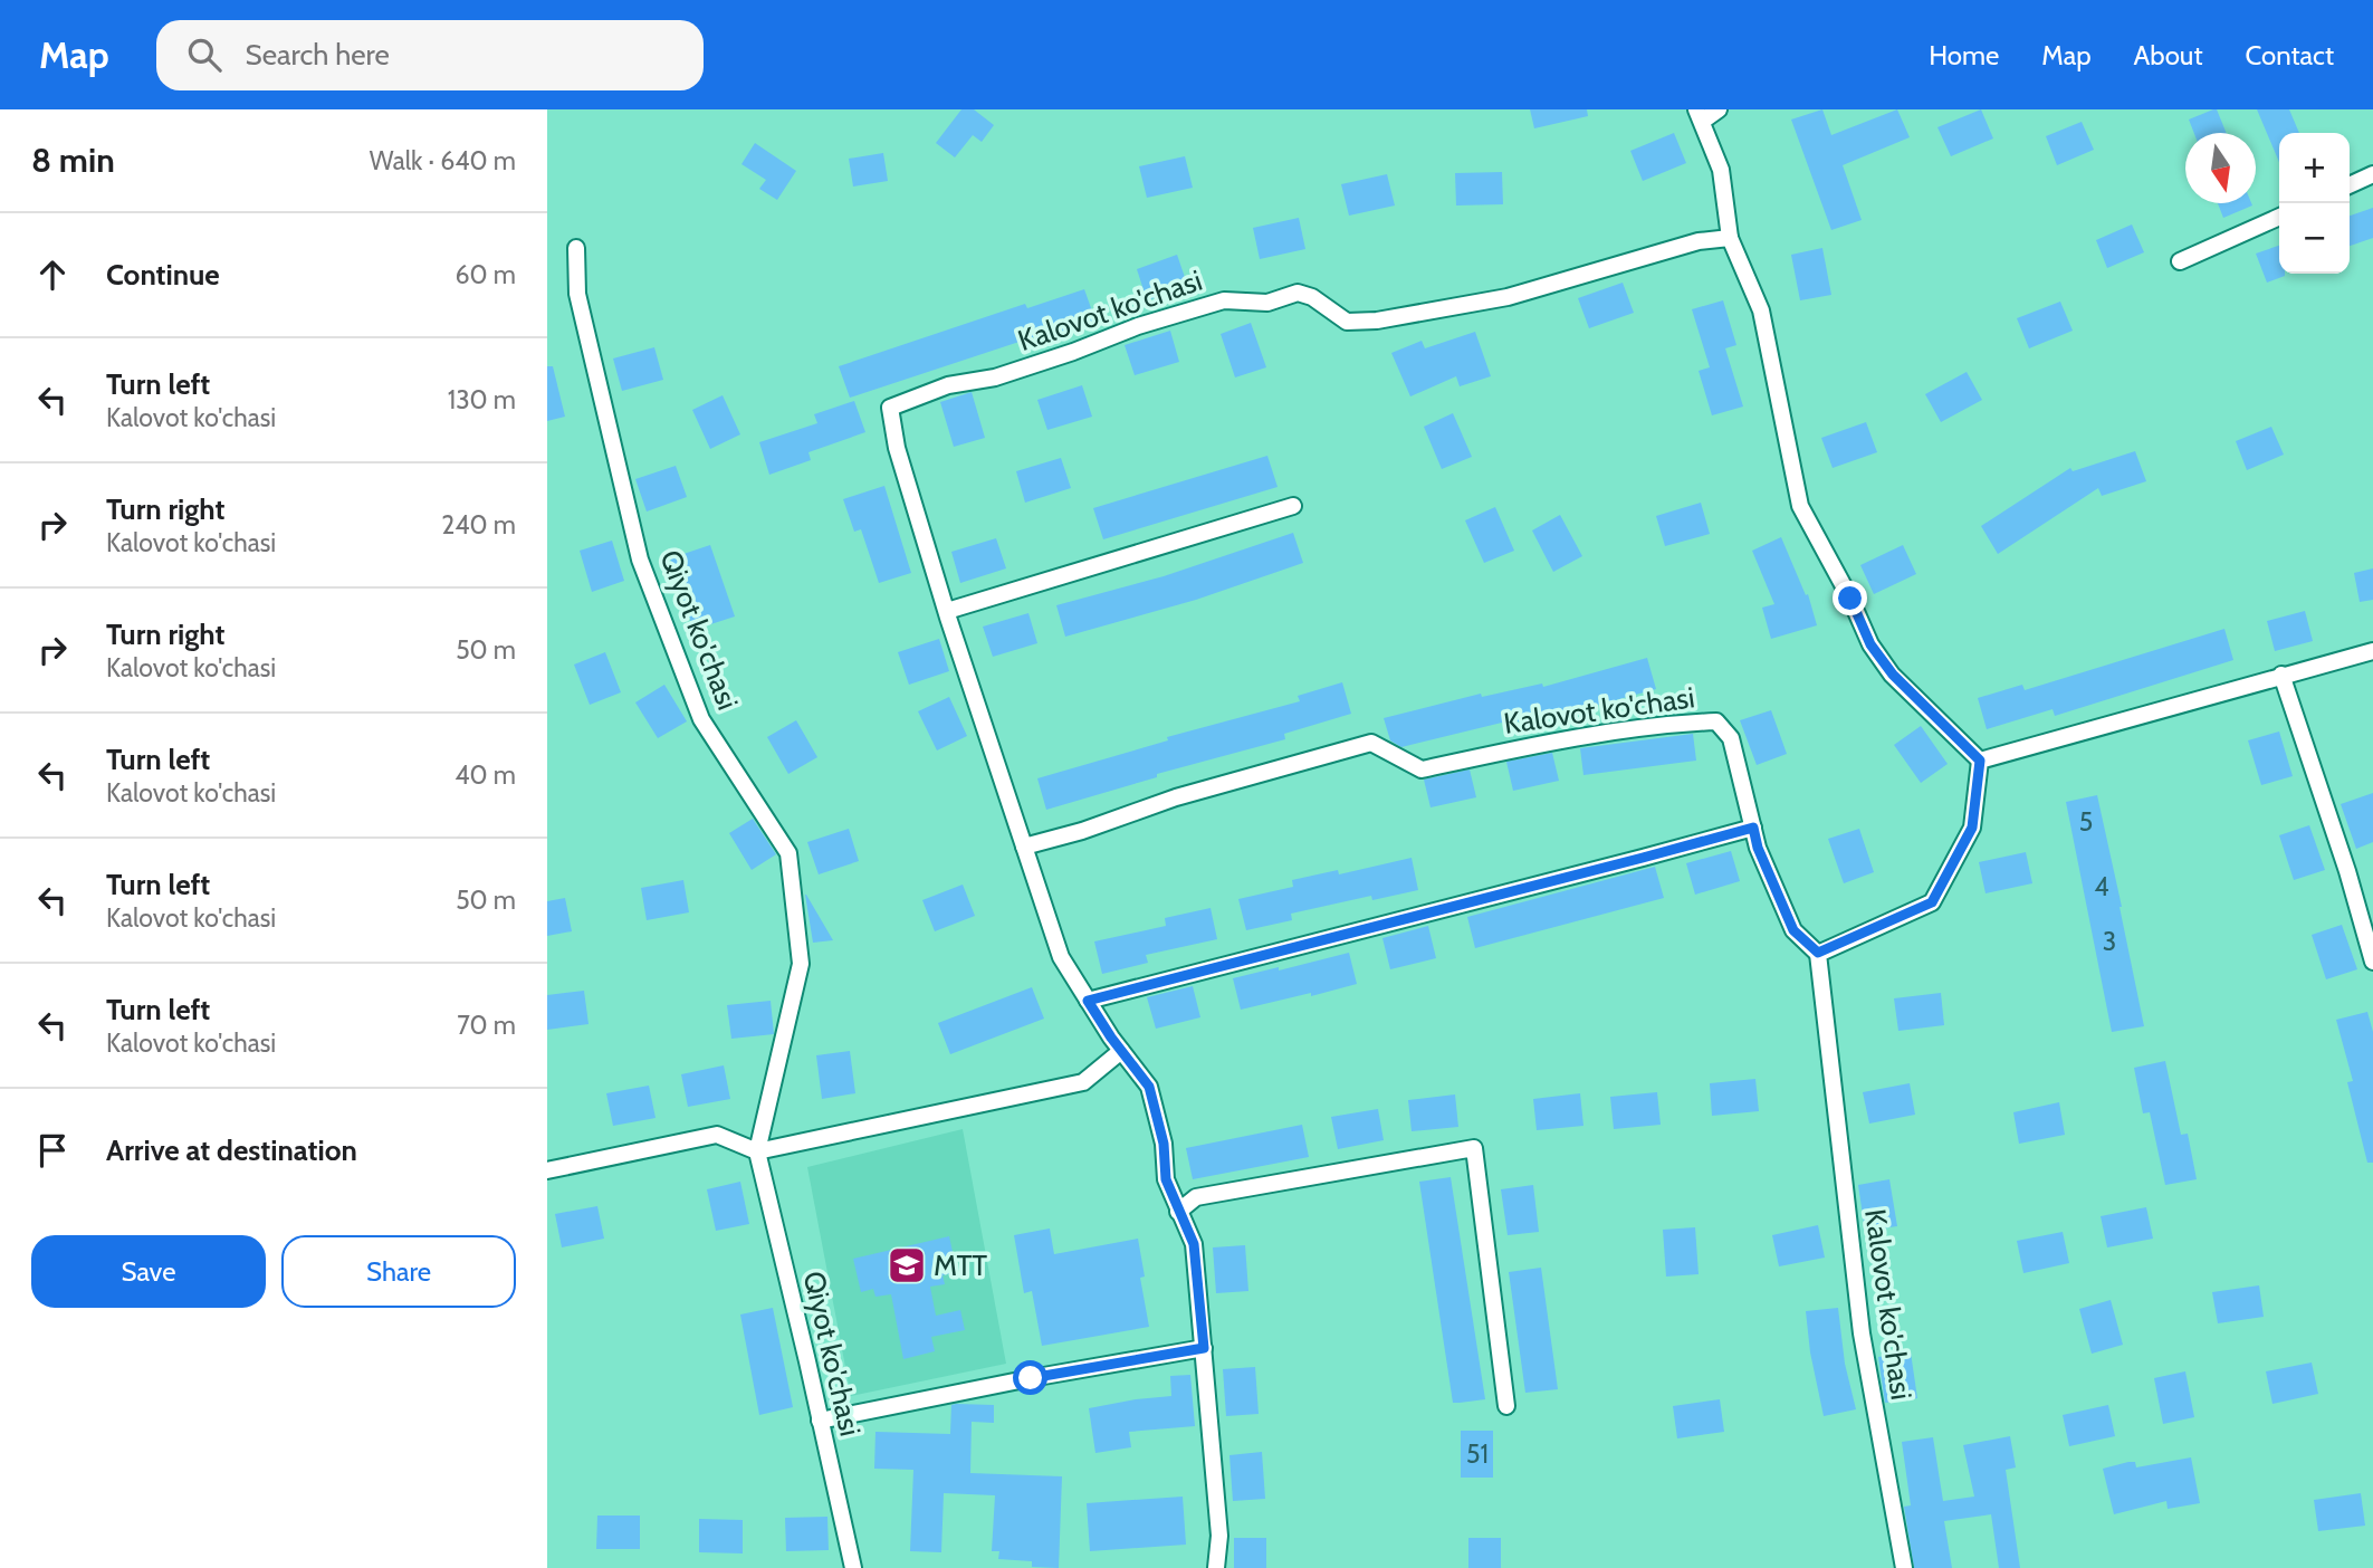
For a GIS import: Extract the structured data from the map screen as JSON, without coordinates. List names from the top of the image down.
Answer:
{
  "streets": {
    "street": ["Kalovot ko'chasi", "Qiyot ko'chasi"]
  },
  "places": {
    "school or university": ["MTT"]
  },
  "house_numbers": [
    "5",
    "4",
    "3",
    "51"
  ],
  "north": "bottom",
  "page": {
    "header": "Map",
    "search": "Search here",
    "nav": [
      "Home",
      "Map",
      "About",
      "Contact"
    ],
    "heading": ["8 min", "Walk · 640 m"],
    "map_buttons": ["+", "−"],
    "list": [
      ["Continue", "60 m"],
      ["Turn left", "Kalovot ko'chasi", "130 m"],
      ["Turn right", "Kalovot ko'chasi", "240 m"],
      ["Turn right", "Kalovot ko'chasi", "50 m"],
      ["Turn left", "Kalovot ko'chasi", "40 m"],
      ["Turn left", "Kalovot ko'chasi", "50 m"],
      ["Turn left", "Kalovot ko'chasi", "70 m"],
      "Arrive at destination"
    ],
    "buttons": ["Save", "Share"]
  }
}
